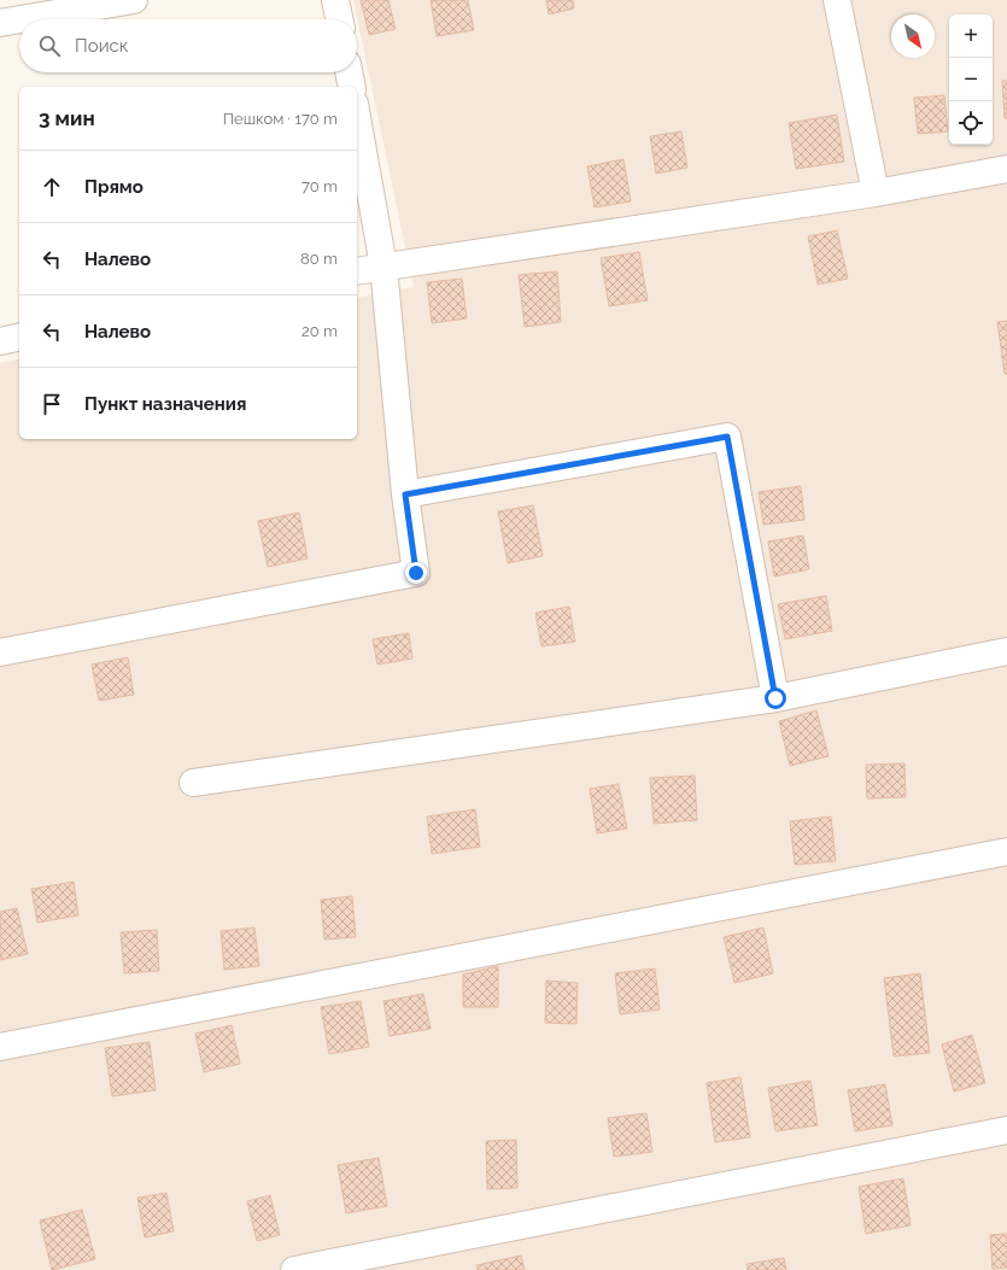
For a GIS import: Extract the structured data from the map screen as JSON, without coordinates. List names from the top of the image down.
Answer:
{
  "north": "bottom right",
  "page": {
    "map_buttons": ["+", "−"],
    "search": "Поиск",
    "heading": ["3 мин", "Пешком · 170 m"],
    "list": [
      ["Прямо", "70 m"],
      ["Налево", "80 m"],
      ["Налево", "20 m"],
      "Пункт назначения"
    ]
  }
}
